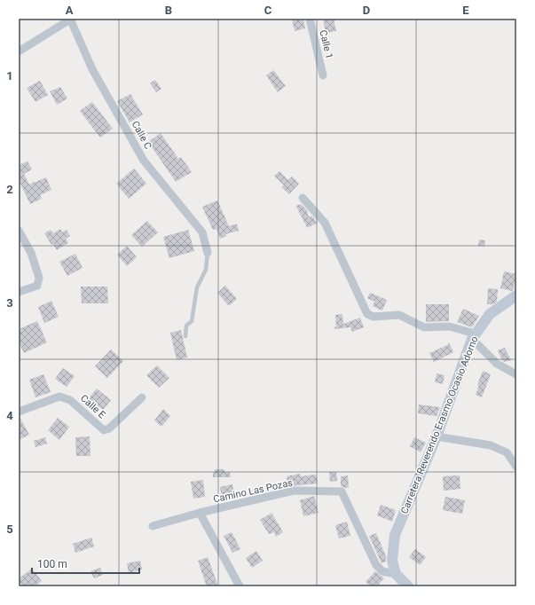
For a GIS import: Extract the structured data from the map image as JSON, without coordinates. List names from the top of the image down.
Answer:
{
  "streets": {
    "street": [
      "Calle 1",
      "Calle C",
      "Calle E",
      "Carretera Reverendo Erasmo Ocasio Adorno",
      "Camino Las Pozas"
    ]
  },
  "crossings": [
    ["Carretera Reverendo Erasmo Ocasio Adorno", "Camino Las Pozas"]
  ],
  "scale_bar": "100 m",
  "grid": {
    "columns": [
      "A",
      "B",
      "C",
      "D",
      "E"
    ],
    "rows": [
      "1",
      "2",
      "3",
      "4",
      "5"
    ]
  }
}
